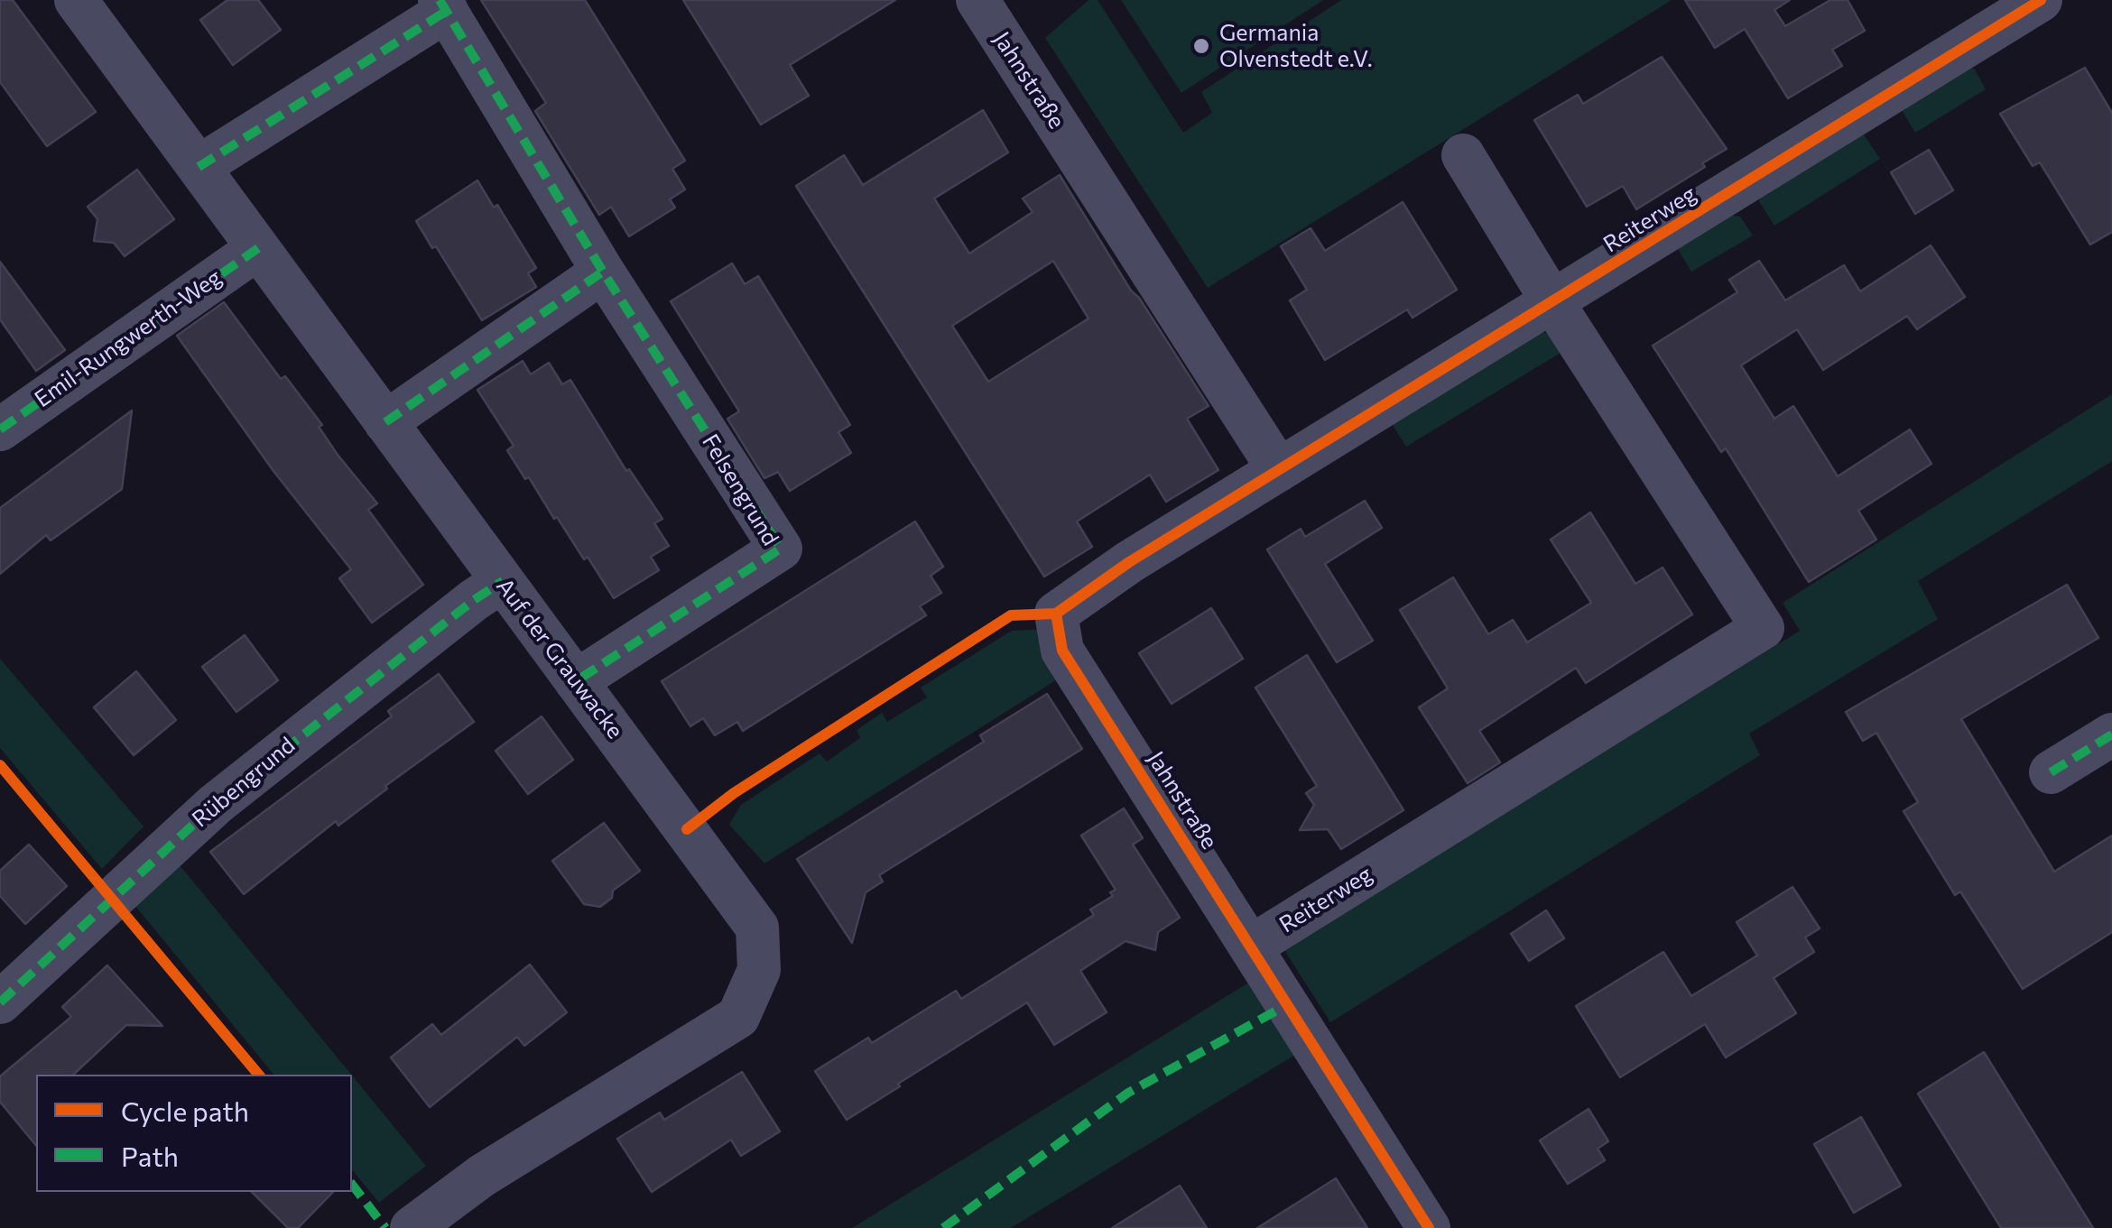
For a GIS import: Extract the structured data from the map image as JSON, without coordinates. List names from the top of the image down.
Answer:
{
  "streets": {
    "street": [
      "Jahnstraße",
      "Reiterweg",
      "Emil-Rungwerth-Weg",
      "Felsengrund",
      "Auf der Grauwacke",
      "Rübengrund"
    ]
  },
  "crossings": [
    ["Jahnstraße", "Reiterweg"],
    ["Emil-Rungwerth-Weg", "Auf der Grauwacke"],
    ["Felsengrund", "Auf der Grauwacke"],
    ["Auf der Grauwacke", "Rübengrund"]
  ],
  "places": ["Germania Olvenstedt e.V."],
  "legend": ["Cycle path", "Path"]
}
